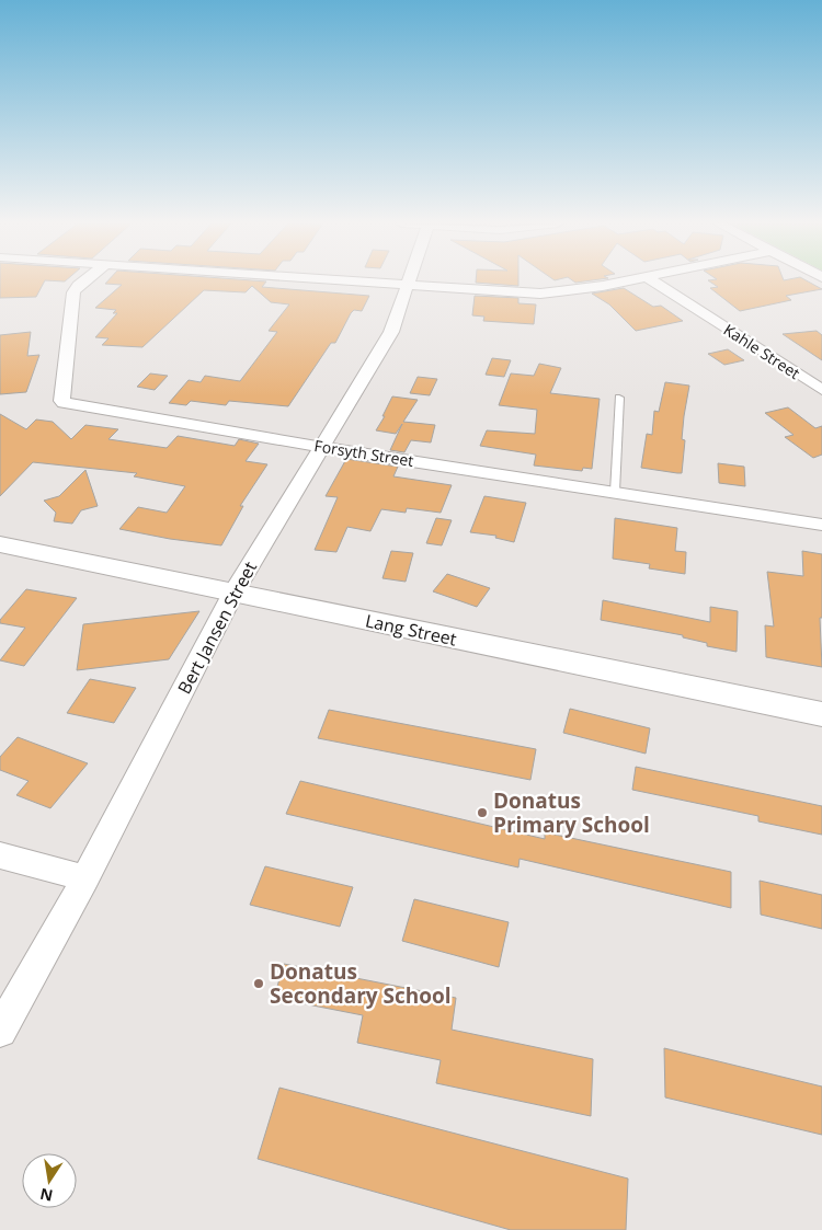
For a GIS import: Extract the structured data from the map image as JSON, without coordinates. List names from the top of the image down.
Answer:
{
  "streets": {
    "street": [
      "Kahle Street",
      "Forsyth Street",
      "Bert Jansen Street",
      "Lang Street"
    ]
  },
  "crossings": [
    ["Forsyth Street", "Bert Jansen Street"],
    ["Bert Jansen Street", "Lang Street"]
  ],
  "places": ["Donatus Primary School", "Donatus Secondary School"],
  "north": "bottom"
}
